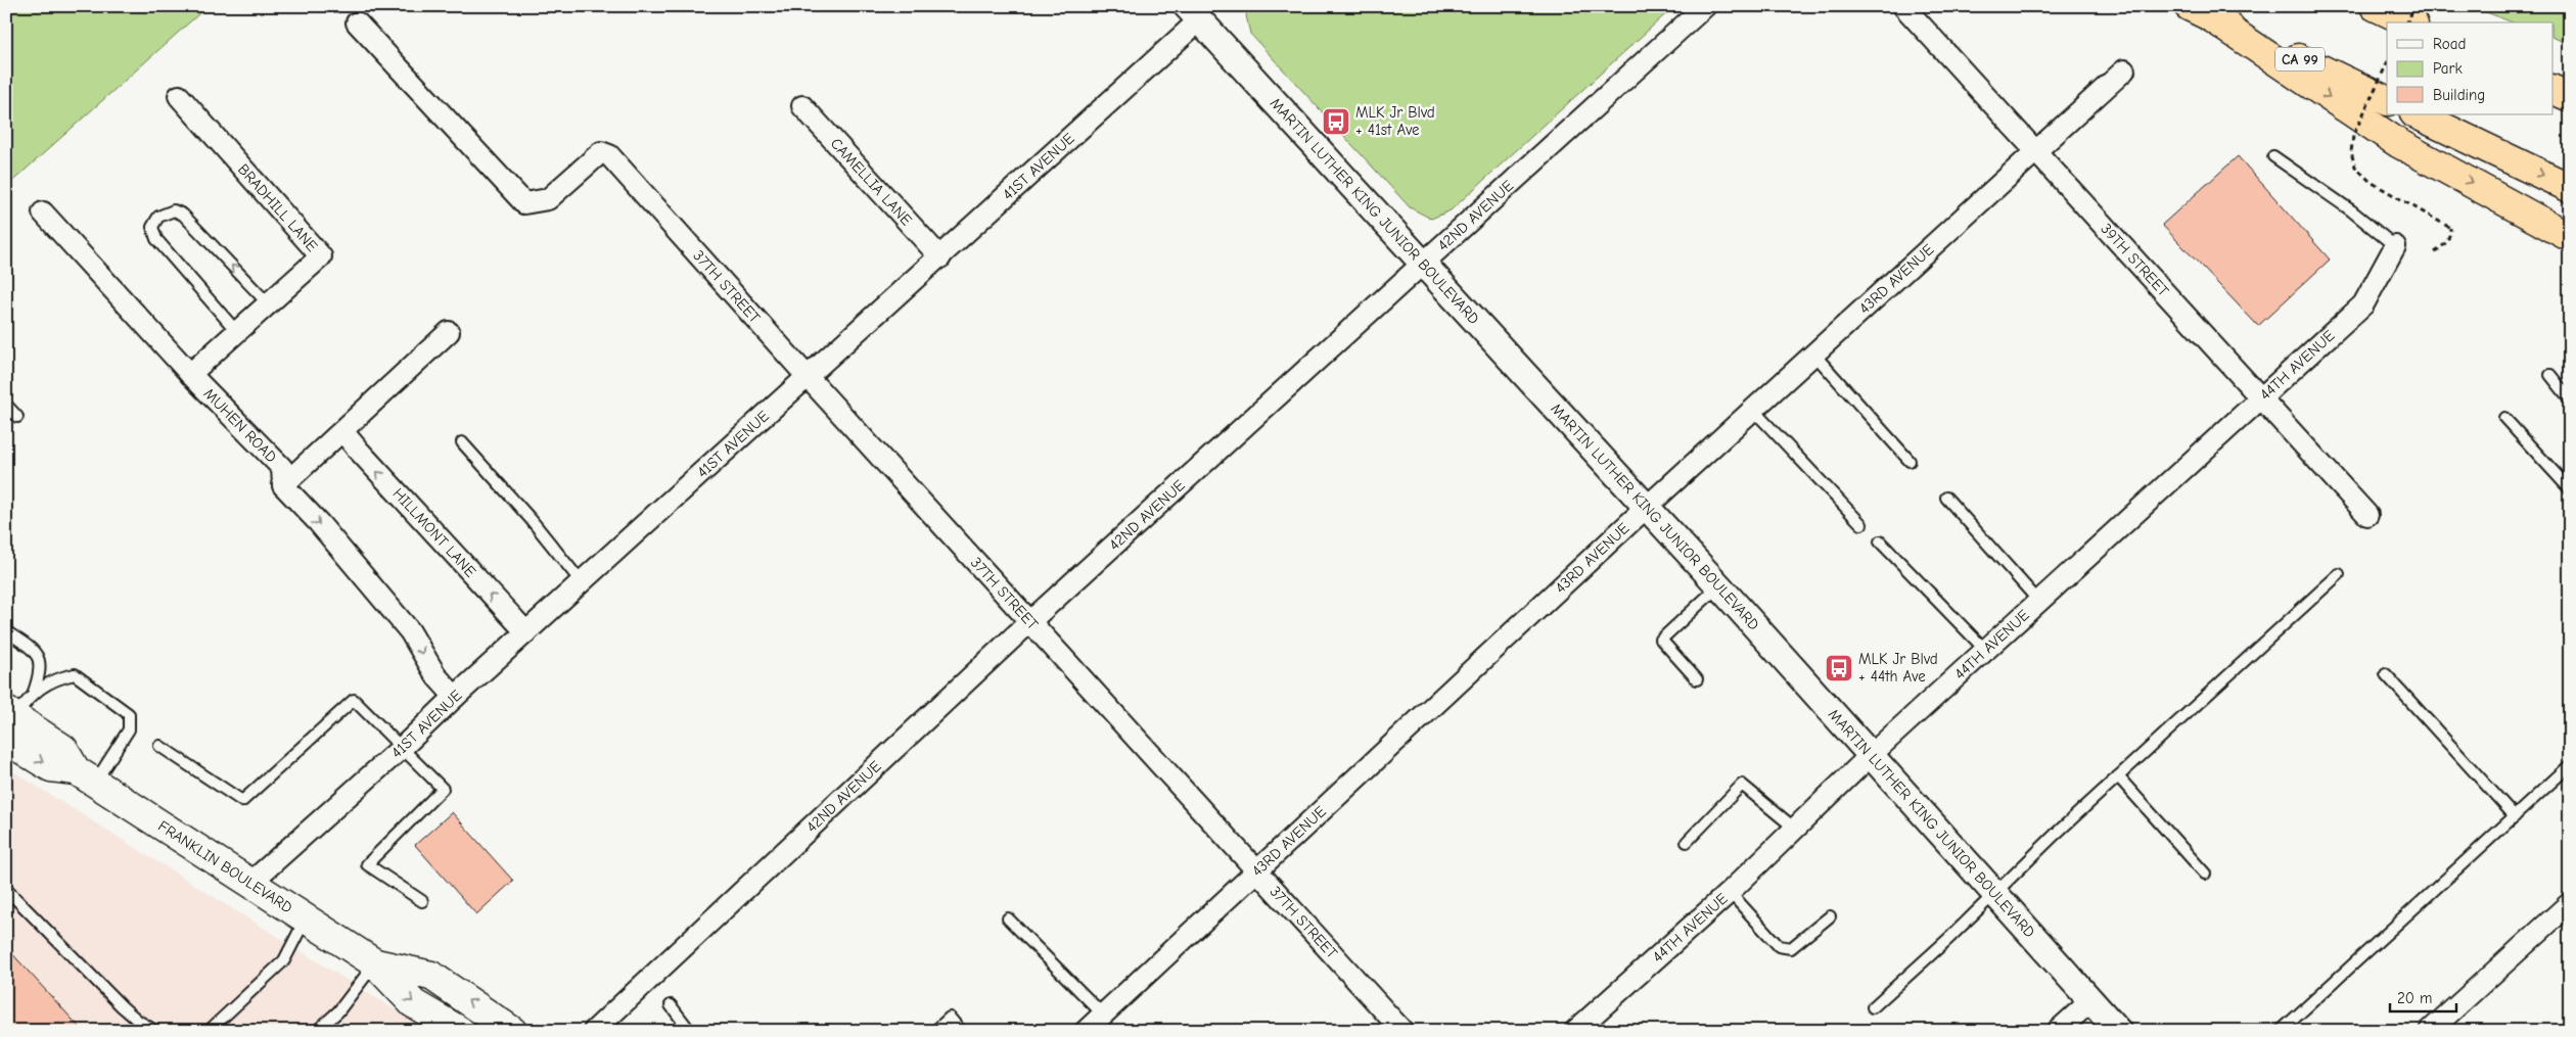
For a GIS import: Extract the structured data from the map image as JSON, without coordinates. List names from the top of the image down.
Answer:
{
  "streets": {
    "highway": ["CA 99"],
    "main road": ["FRANKLIN BOULEVARD"],
    "street": [
      "41ST AVENUE",
      "CAMELLIA LANE",
      "BRADHILL LANE",
      "MARTIN LUTHER KING JUNIOR BOULEVARD",
      "42ND AVENUE",
      "39TH STREET",
      "43RD AVENUE",
      "37TH STREET",
      "44TH AVENUE",
      "MUHEN ROAD",
      "HILLMONT LANE"
    ]
  },
  "crossings": [
    ["41ST AVENUE", "CAMELLIA LANE"],
    ["41ST AVENUE", "MARTIN LUTHER KING JUNIOR BOULEVARD"],
    ["41ST AVENUE", "37TH STREET"],
    ["41ST AVENUE", "MUHEN ROAD"],
    ["41ST AVENUE", "HILLMONT LANE"],
    ["41ST AVENUE", "FRANKLIN BOULEVARD"],
    ["BRADHILL LANE", "MUHEN ROAD"],
    ["MARTIN LUTHER KING JUNIOR BOULEVARD", "42ND AVENUE"],
    ["MARTIN LUTHER KING JUNIOR BOULEVARD", "43RD AVENUE"],
    ["MARTIN LUTHER KING JUNIOR BOULEVARD", "44TH AVENUE"],
    ["42ND AVENUE", "37TH STREET"],
    ["39TH STREET", "43RD AVENUE"],
    ["39TH STREET", "44TH AVENUE"],
    ["43RD AVENUE", "37TH STREET"]
  ],
  "one_way": ["MUHEN ROAD", "HILLMONT LANE"],
  "places": {
    "bus stop": ["MLK Jr Blvd + 41st Ave", "MLK Jr Blvd + 44th Ave"]
  },
  "legend": ["Road", "Park", "Building"],
  "scale_bar": "20 m"
}
